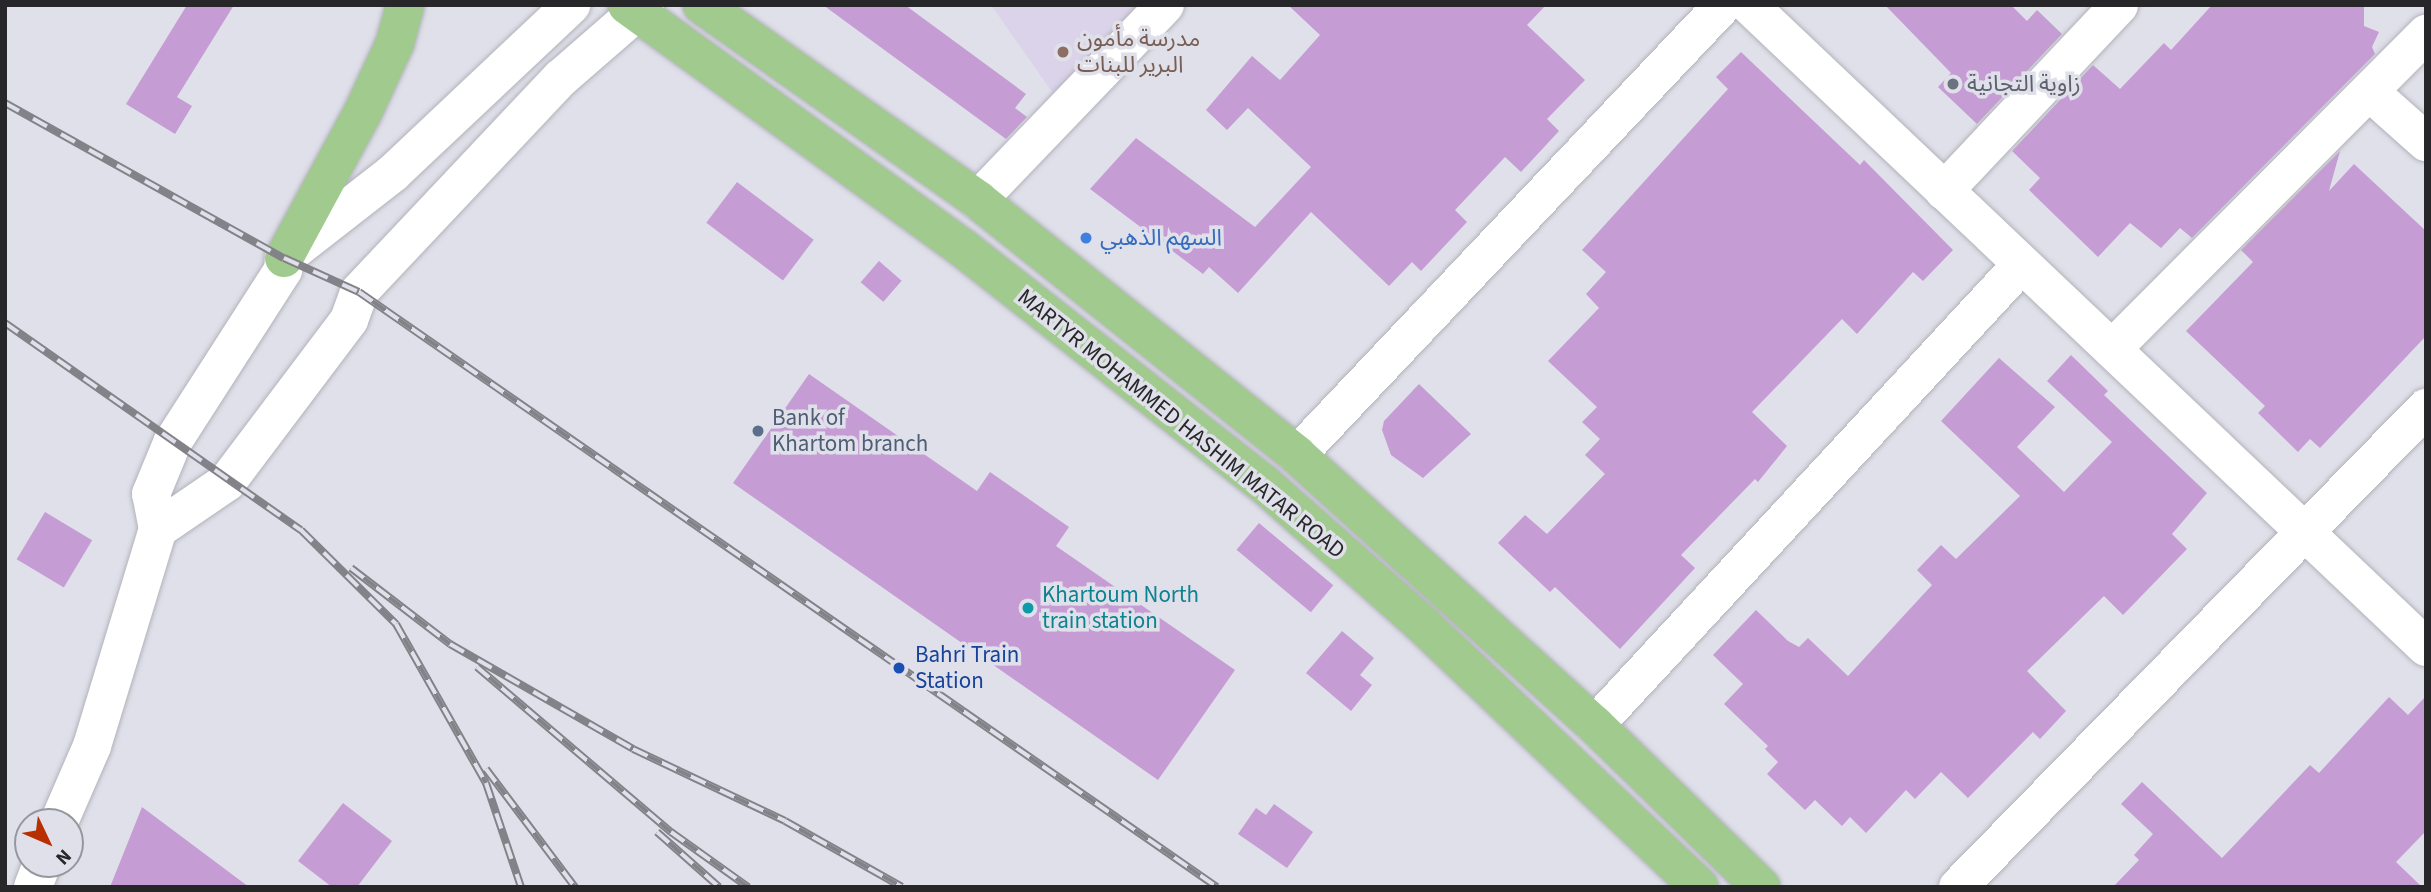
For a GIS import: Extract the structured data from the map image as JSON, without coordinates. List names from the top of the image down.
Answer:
{
  "streets": {
    "main road": ["MARTYR MOHAMMED HASHIM MATAR ROAD"]
  },
  "places": [
    "مدرسة مأمون البرير للبنات",
    "زاوية التجانية",
    "السهم الذهبي",
    "Bank of Khartom branch",
    "Khartoum North train station",
    "Bahri Train Station"
  ],
  "north": "bottom right"
}
